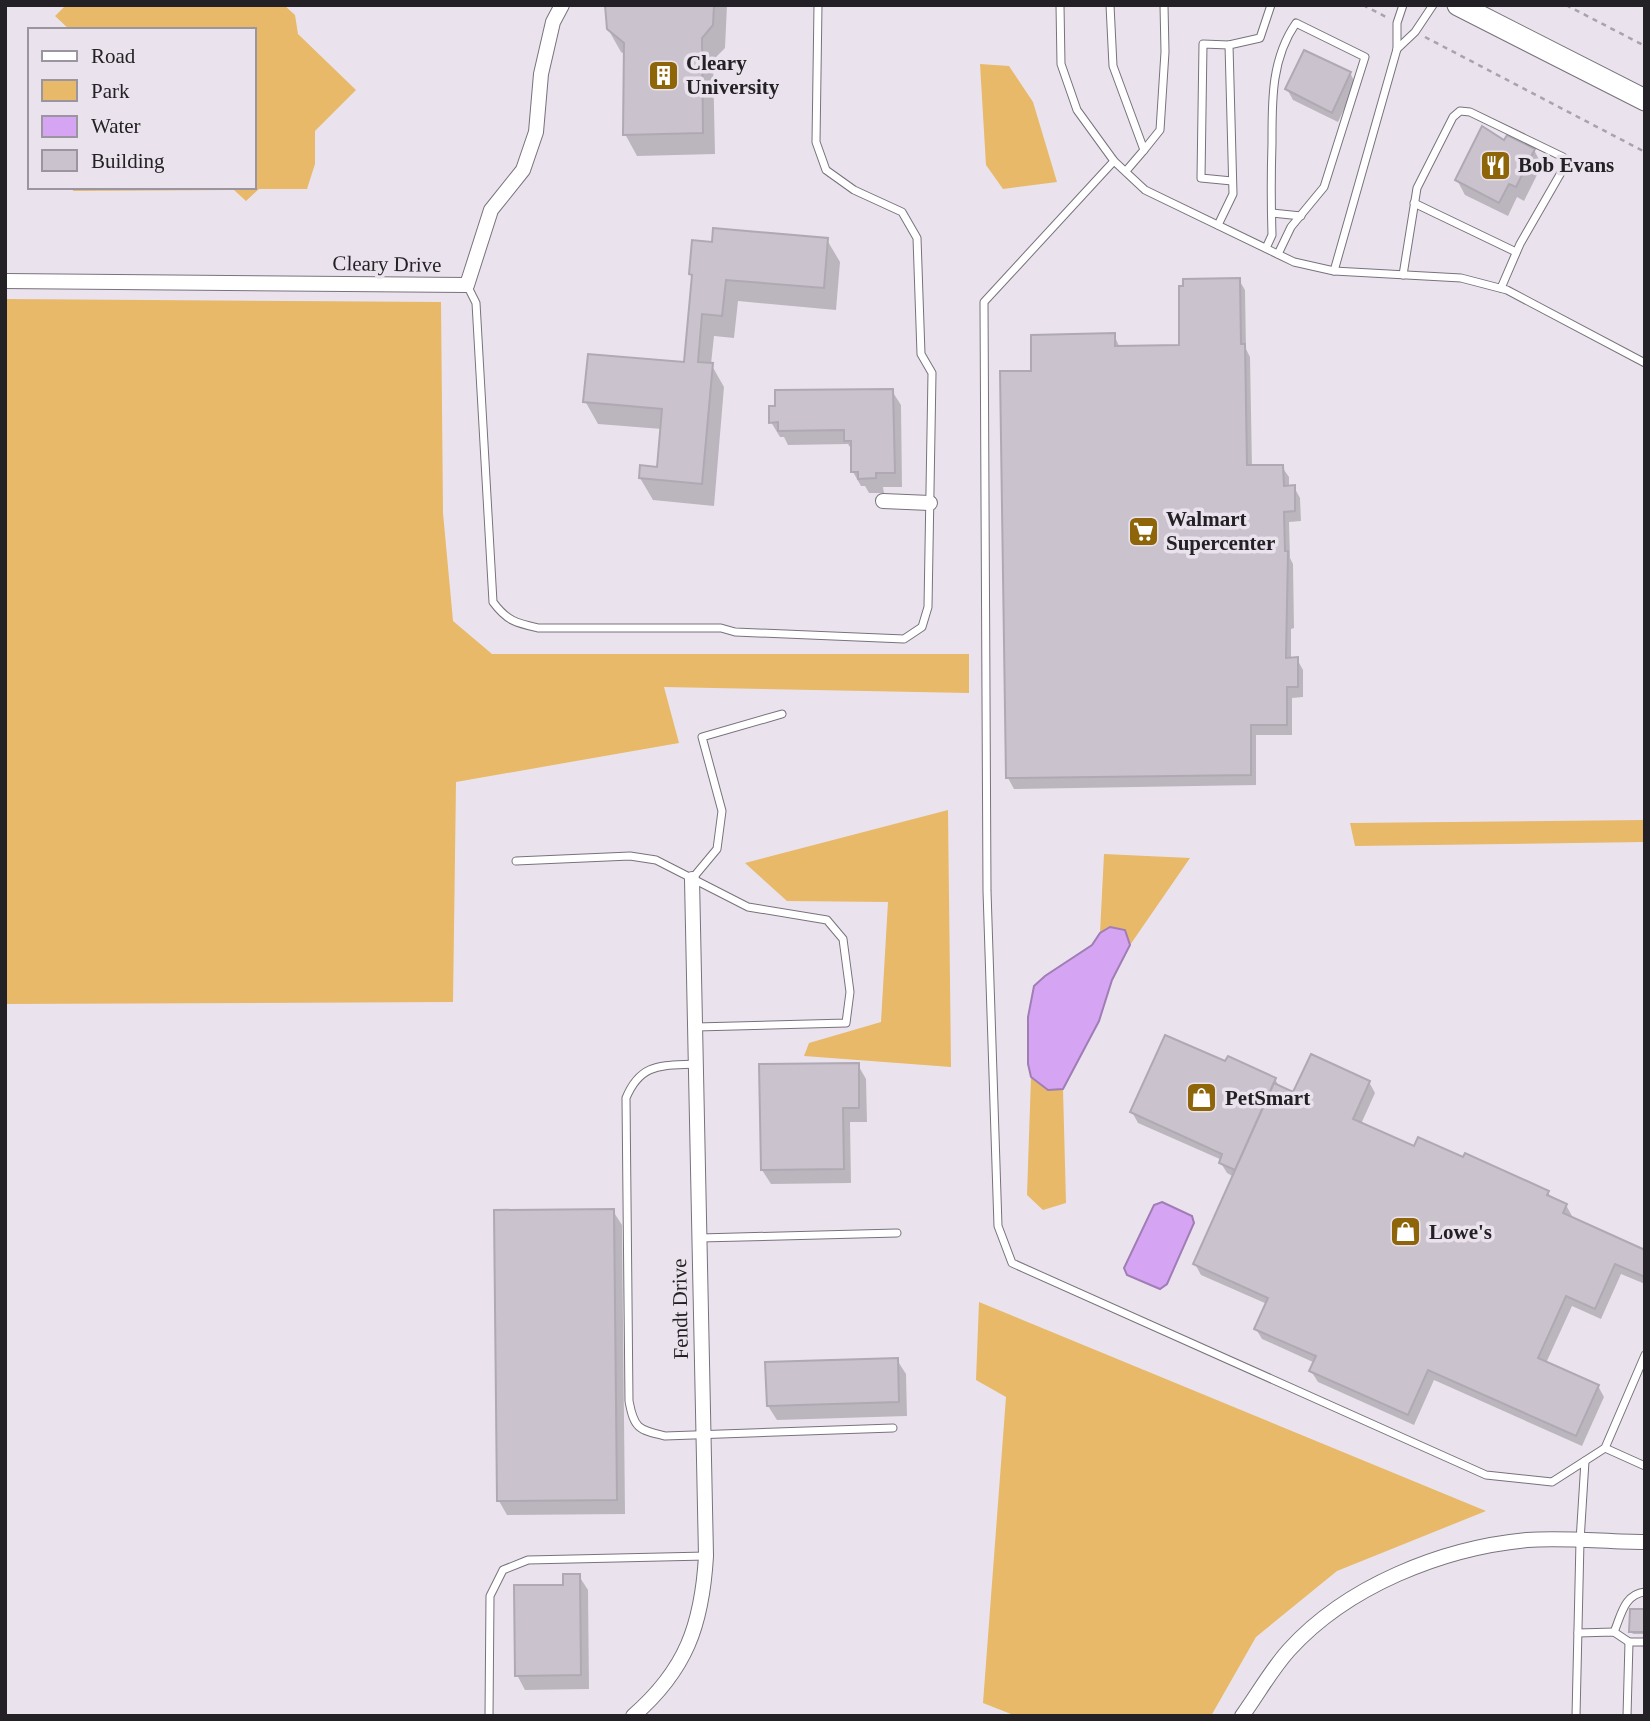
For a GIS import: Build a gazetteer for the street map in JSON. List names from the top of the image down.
{
  "streets": {
    "street": ["Cleary Drive", "Fendt Drive"]
  },
  "places": {
    "building": ["Cleary University"],
    "restaurant": ["Bob Evans"],
    "supermarket": ["Walmart Supercenter"],
    "shop": ["PetSmart", "Lowe's"]
  },
  "legend": [
    "Road",
    "Park",
    "Water",
    "Building"
  ]
}
